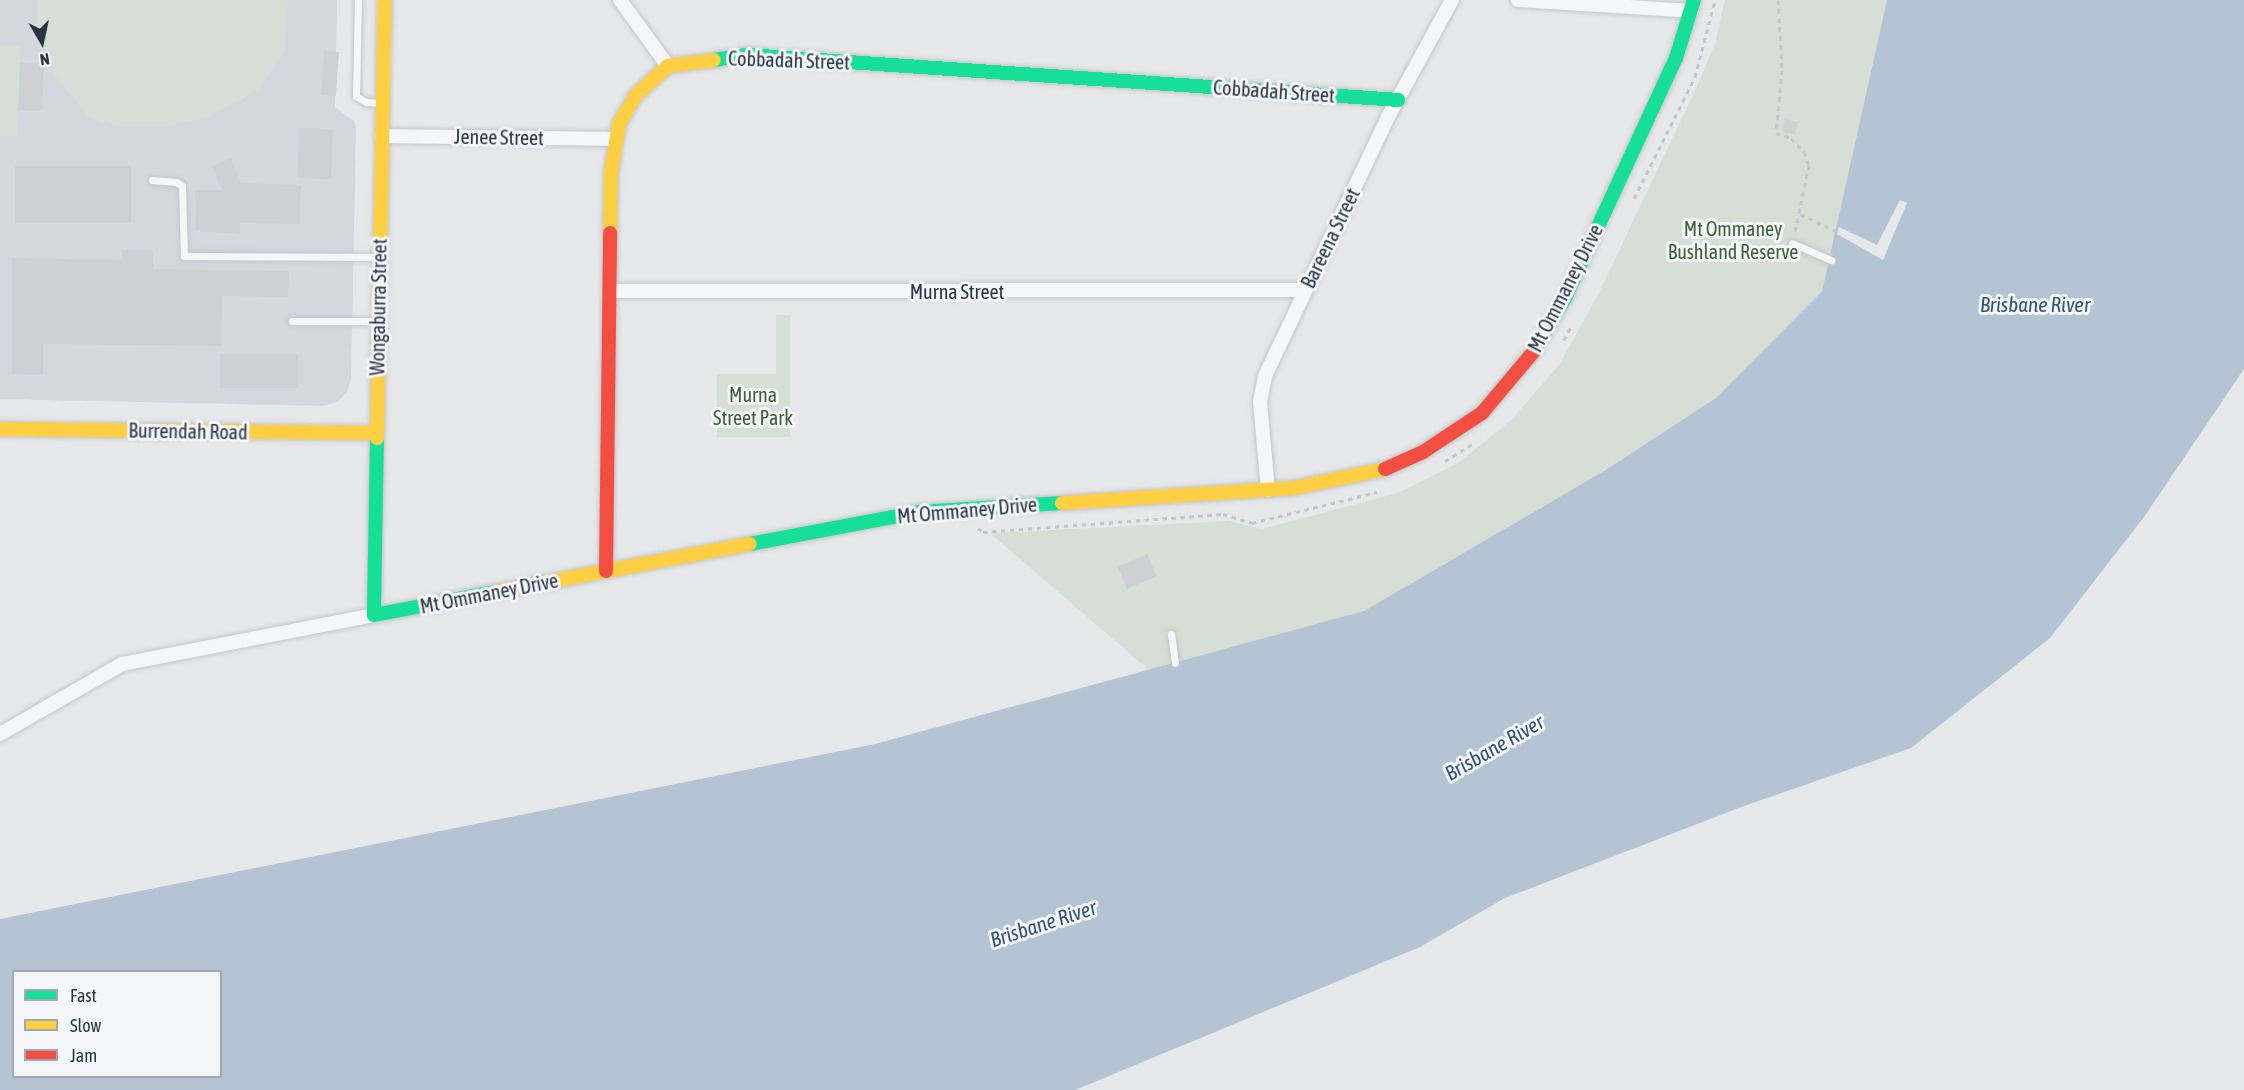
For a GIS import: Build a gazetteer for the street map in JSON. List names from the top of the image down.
{
  "streets": {
    "street": [
      "Cobbadah Street",
      "Jenee Street",
      "Bareena Street",
      "Mt Ommaney Drive",
      "Murna Street",
      "Wongaburra Street",
      "Burrendah Road"
    ]
  },
  "crossings": [
    ["Cobbadah Street", "Bareena Street"],
    ["Jenee Street", "Wongaburra Street"],
    ["Bareena Street", "Mt Ommaney Drive"],
    ["Bareena Street", "Murna Street"],
    ["Mt Ommaney Drive", "Wongaburra Street"],
    ["Wongaburra Street", "Burrendah Road"]
  ],
  "water": ["Brisbane River"],
  "parks": ["Mt Ommaney Bushland Reserve", "Murna Street Park"],
  "legend": ["Fast", "Slow", "Jam"],
  "north": "bottom"
}
